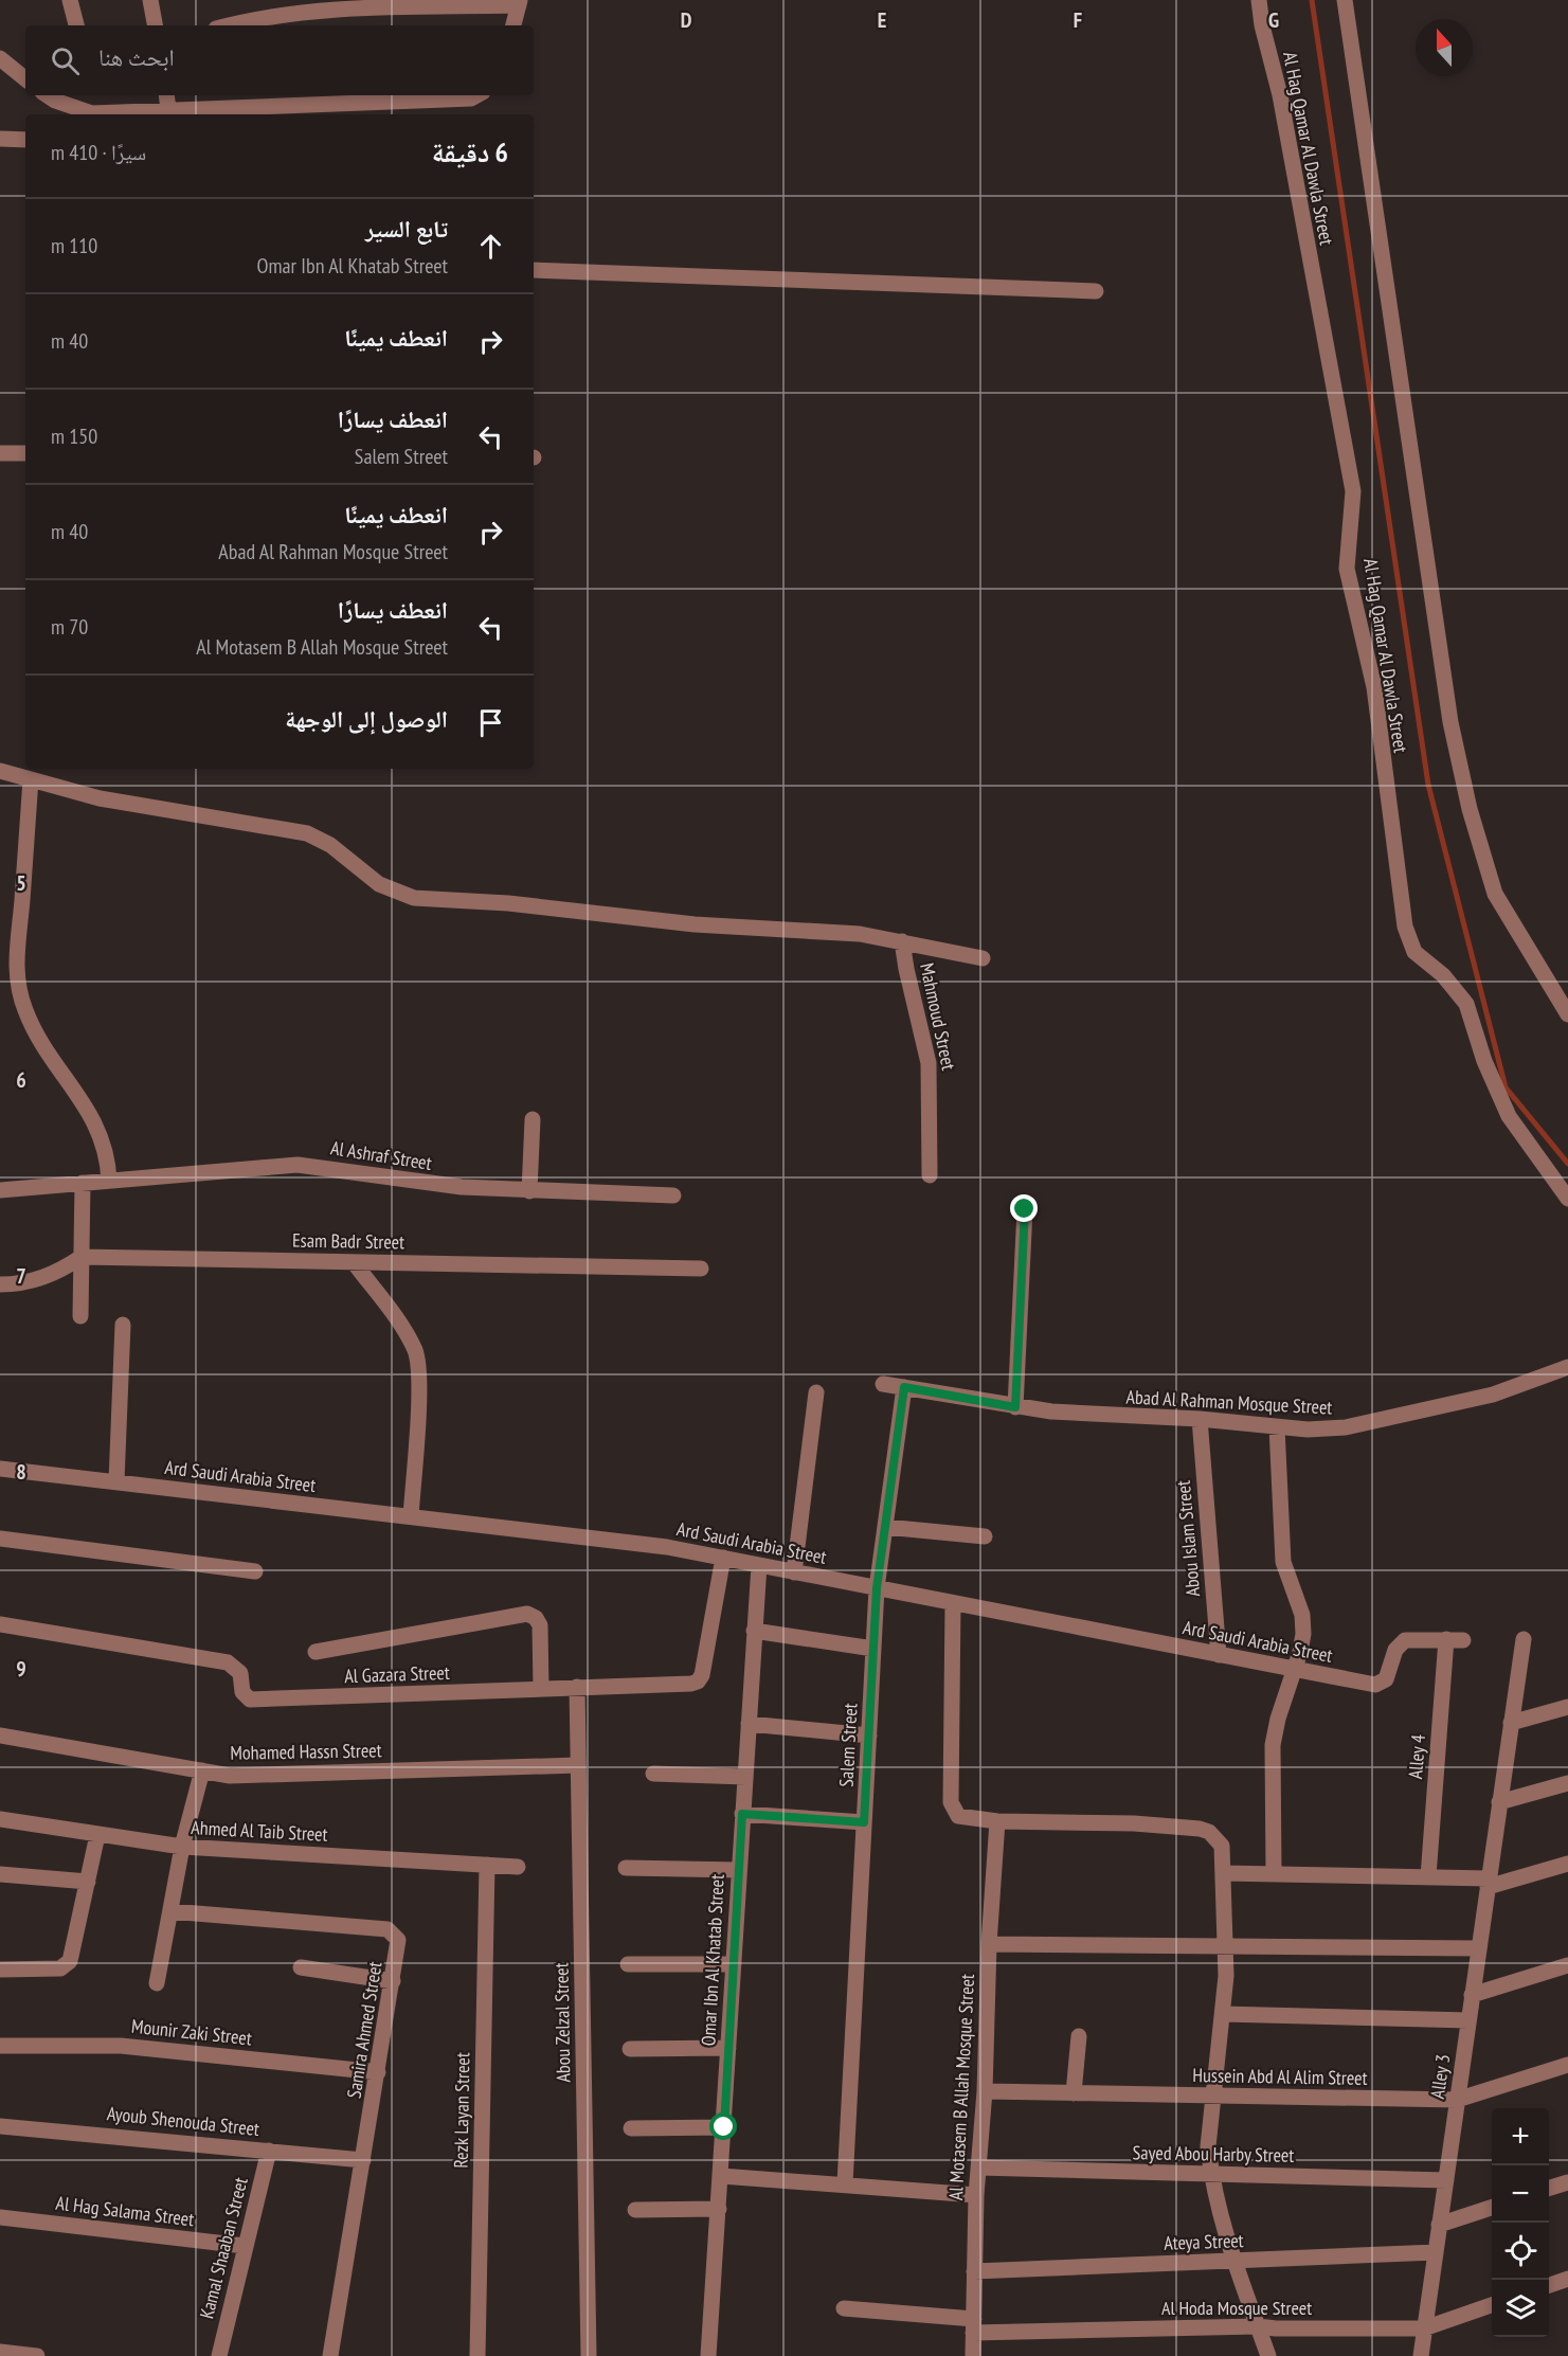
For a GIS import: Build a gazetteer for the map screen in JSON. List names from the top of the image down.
{
  "streets": {
    "street": [
      "Al Hag Qamar Al Dawla Street",
      "Mahmoud Street",
      "Al Ashraf Street",
      "Esam Badr Street",
      "Abad Al Rahman Mosque Street",
      "Ard Saudi Arabia Street",
      "Abou Islam Street",
      "Al Gazara Street",
      "Salem Street",
      "Mohamed Hassn Street",
      "Alley 4",
      "Ahmed Al Taib Street",
      "Omar Ibn Al Khatab Street",
      "Abou Zelzal Street",
      "Samira Ahmed Street",
      "Mounir Zaki Street",
      "Hussein Abd Al Alim Street",
      "Alley 3",
      "Al Motasem B Allah Mosque Street",
      "Rezk Layan Street",
      "Ayoub Shenouda Street",
      "Sayed Abou Harby Street",
      "Al Hag Salama Street",
      "Ateya Street",
      "Kamal Shaaban Street",
      "Al Hoda Mosque Street"
    ]
  },
  "crossings": [
    ["Abad Al Rahman Mosque Street", "Abou Islam Street"],
    ["Abad Al Rahman Mosque Street", "Salem Street"],
    ["Ard Saudi Arabia Street", "Abou Islam Street"],
    ["Ard Saudi Arabia Street", "Al Gazara Street"],
    ["Ard Saudi Arabia Street", "Salem Street"],
    ["Ard Saudi Arabia Street", "Alley 4"],
    ["Ard Saudi Arabia Street", "Omar Ibn Al Khatab Street"],
    ["Al Gazara Street", "Abou Zelzal Street"],
    ["Mohamed Hassn Street", "Abou Zelzal Street"],
    ["Ahmed Al Taib Street", "Rezk Layan Street"],
    ["Samira Ahmed Street", "Mounir Zaki Street"],
    ["Samira Ahmed Street", "Ayoub Shenouda Street"],
    ["Hussein Abd Al Alim Street", "Alley 3"],
    ["Hussein Abd Al Alim Street", "Al Motasem B Allah Mosque Street"],
    ["Alley 3", "Sayed Abou Harby Street"],
    ["Alley 3", "Ateya Street"],
    ["Alley 3", "Al Hoda Mosque Street"],
    ["Al Motasem B Allah Mosque Street", "Sayed Abou Harby Street"],
    ["Al Motasem B Allah Mosque Street", "Ateya Street"],
    ["Al Motasem B Allah Mosque Street", "Al Hoda Mosque Street"],
    ["Ayoub Shenouda Street", "Kamal Shaaban Street"],
    ["Al Hag Salama Street", "Kamal Shaaban Street"]
  ],
  "north": "top",
  "page": {
    "search": "ابحث هنا",
    "heading": ["6 دقيقة", "سيرًا · 410 m"],
    "list": [
      ["تابع السير", "Omar Ibn Al Khatab Street", "110 m"],
      ["انعطف يمينًا", "40 m"],
      ["انعطف يسارًا", "Salem Street", "150 m"],
      ["انعطف يمينًا", "Abad Al Rahman Mosque Street", "40 m"],
      ["انعطف يسارًا", "Al Motasem B Allah Mosque Street", "70 m"],
      "الوصول إلى الوجهة"
    ],
    "map_buttons": ["+", "−"]
  },
  "grid": {
    "columns": [
      "D",
      "E",
      "F",
      "G"
    ],
    "rows": [
      "5",
      "6",
      "7",
      "8",
      "9"
    ]
  }
}
